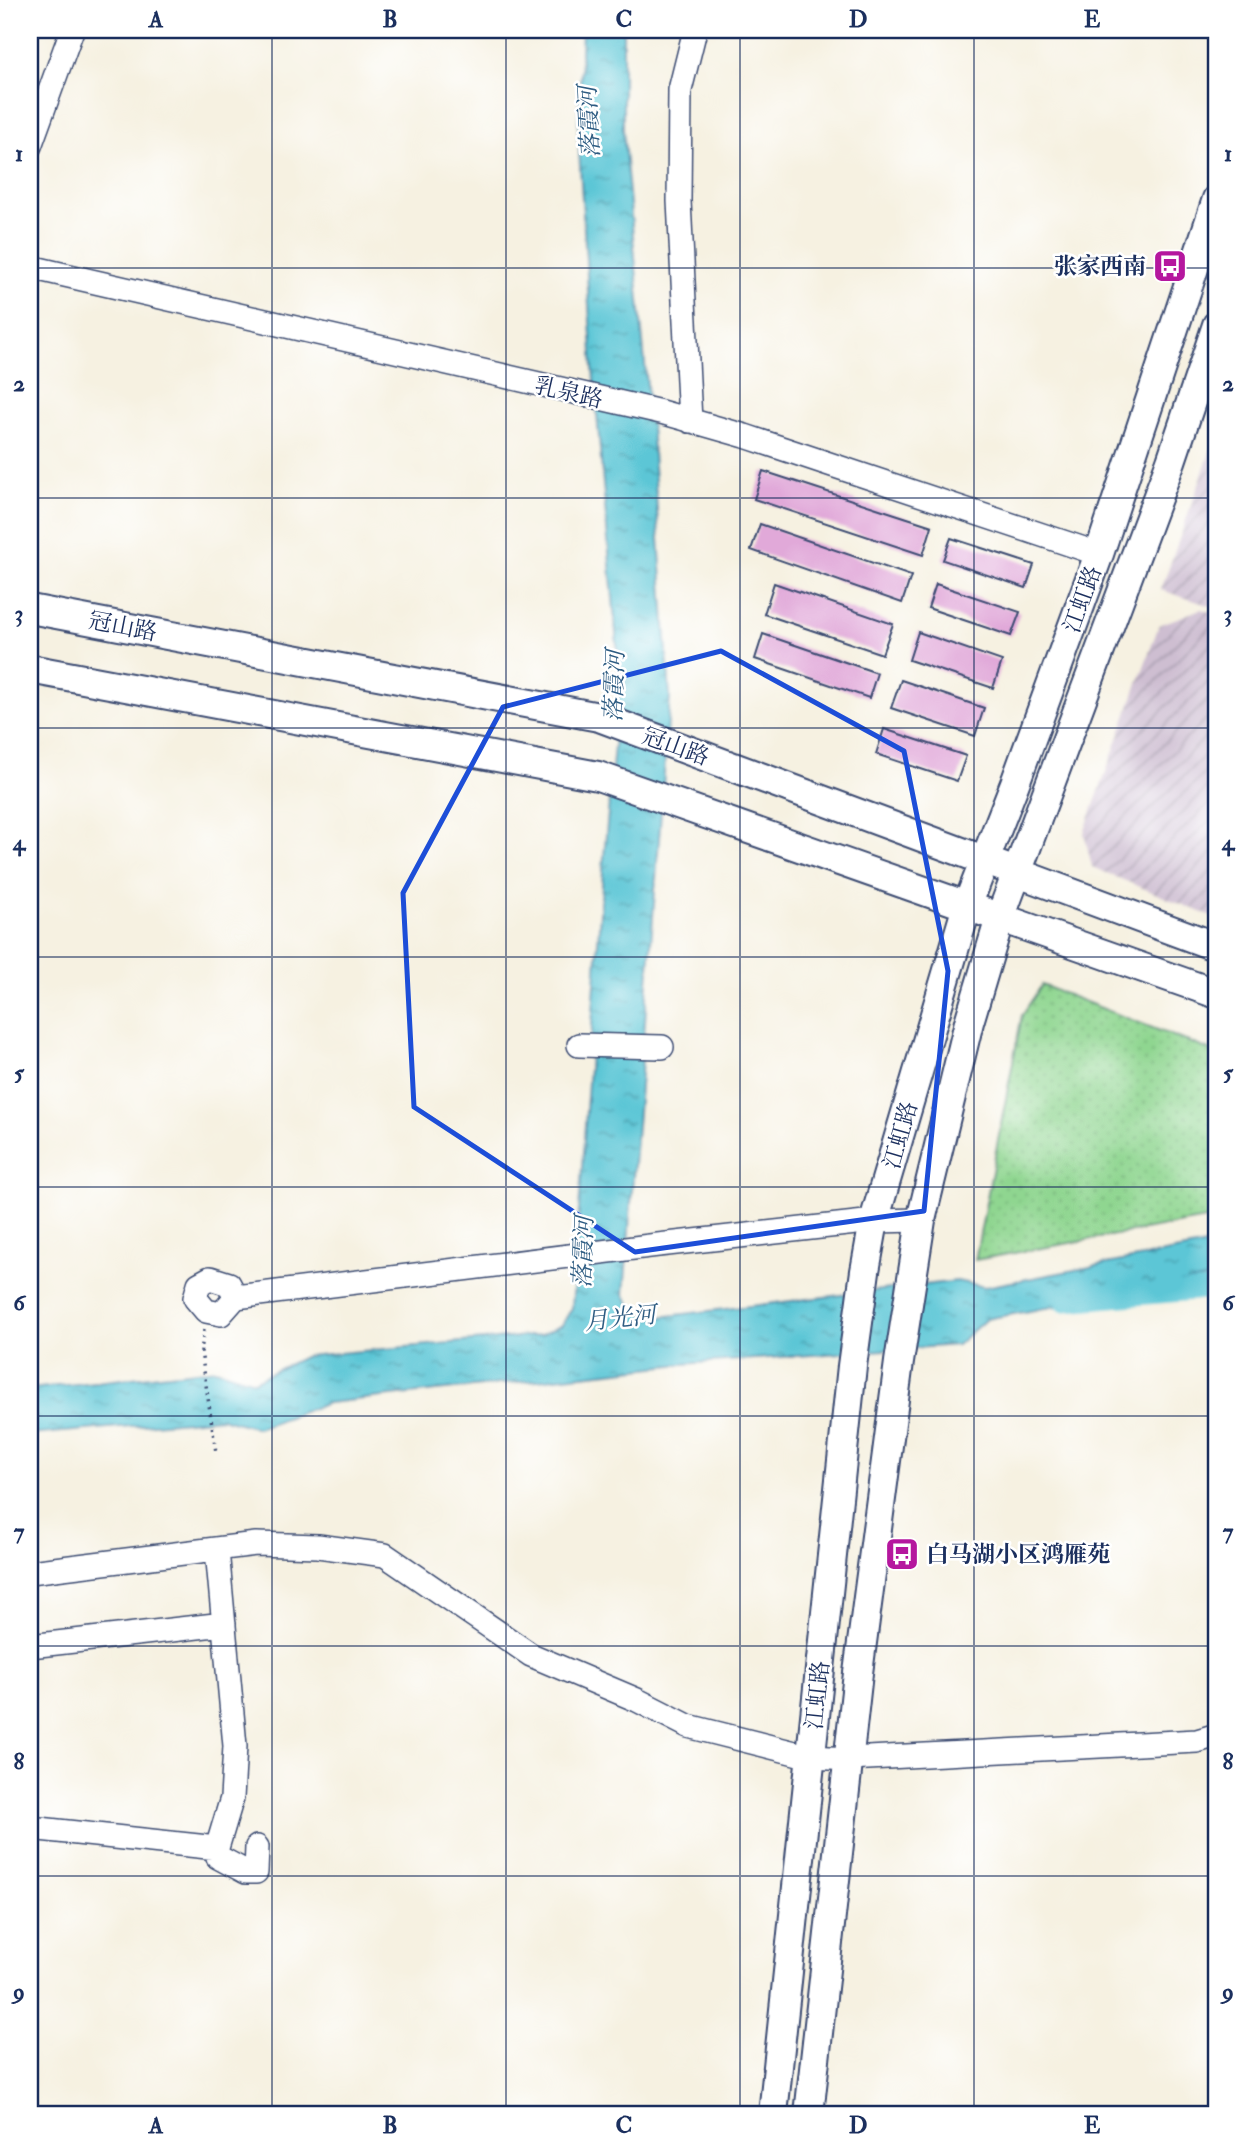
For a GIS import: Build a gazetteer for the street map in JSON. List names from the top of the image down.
{
  "streets": {
    "main road": ["江虹路", "冠山路"],
    "street": ["乳泉路"]
  },
  "crossings": [
    ["乳泉路", "江虹路"],
    ["江虹路", "冠山路"]
  ],
  "water": ["落霞河", "月光河"],
  "places": {
    "bus stop": ["张家西南", "白马湖小区鸿雁苑"]
  },
  "grid": {
    "columns": [
      "A",
      "B",
      "C",
      "D",
      "E"
    ],
    "rows": [
      "1",
      "2",
      "3",
      "4",
      "5",
      "6",
      "7",
      "8",
      "9"
    ]
  }
}
